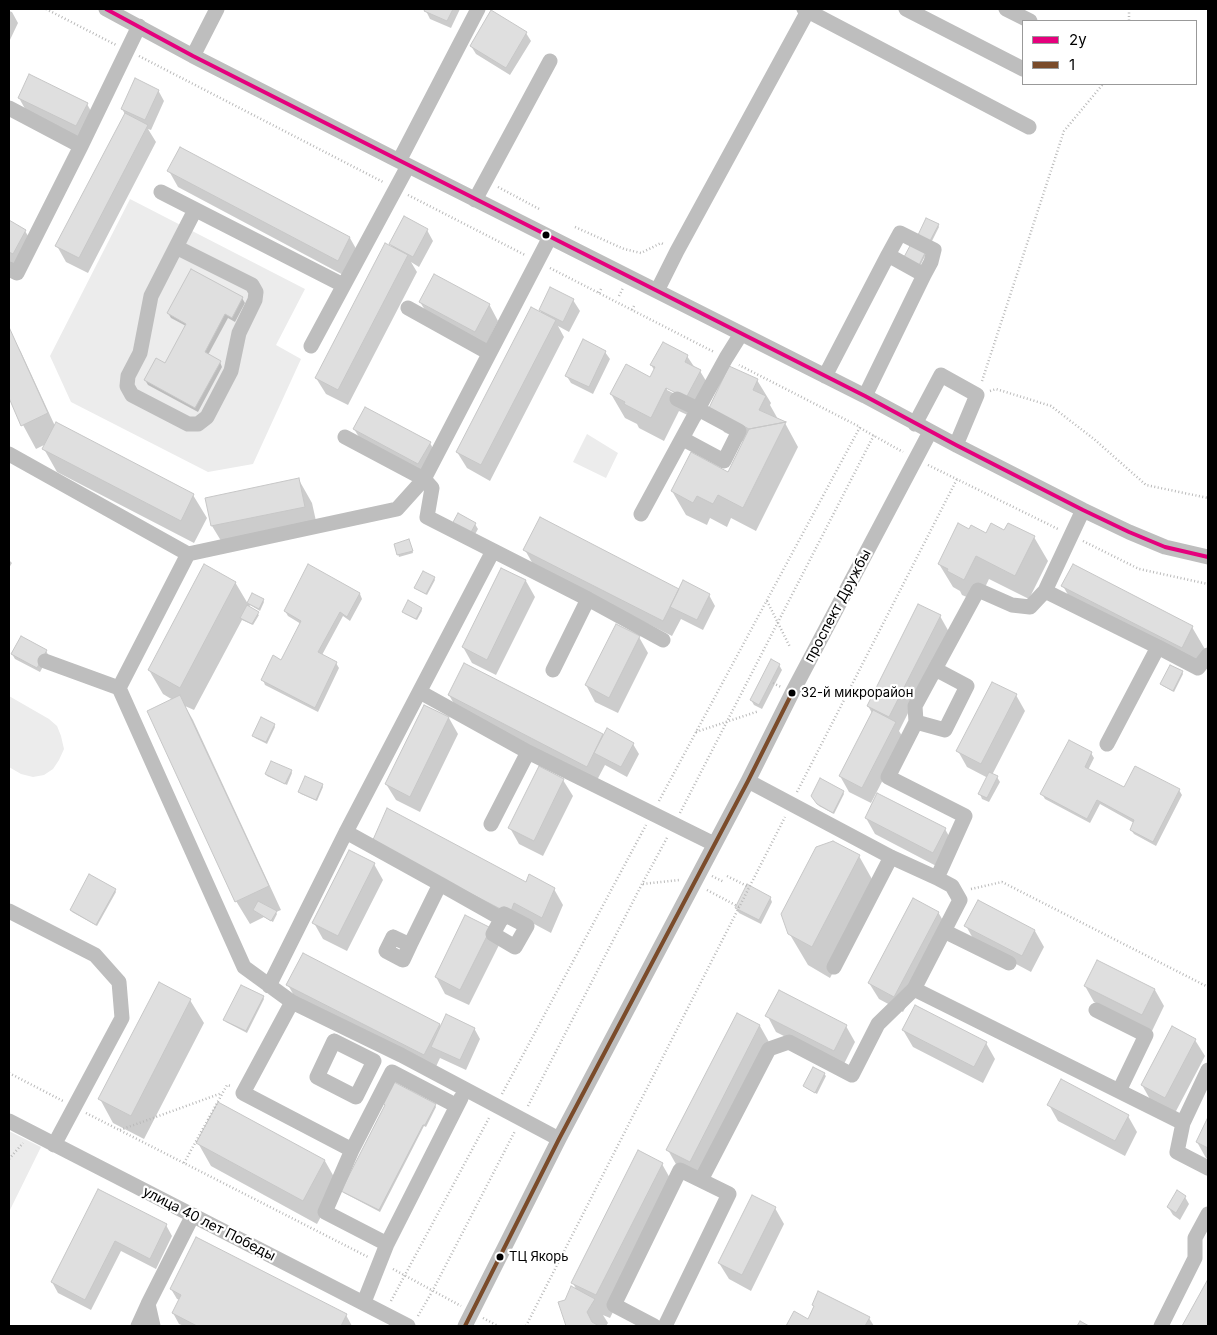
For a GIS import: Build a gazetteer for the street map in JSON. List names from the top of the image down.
{
  "streets": {
    "street": ["проспект Дружбы", "улица 40 лет Победы"]
  },
  "places": ["32-й микрорайон", "ТЦ Якорь"],
  "lines": ["transit line 2у", "transit line 1"],
  "legend": ["2у", "1"]
}
